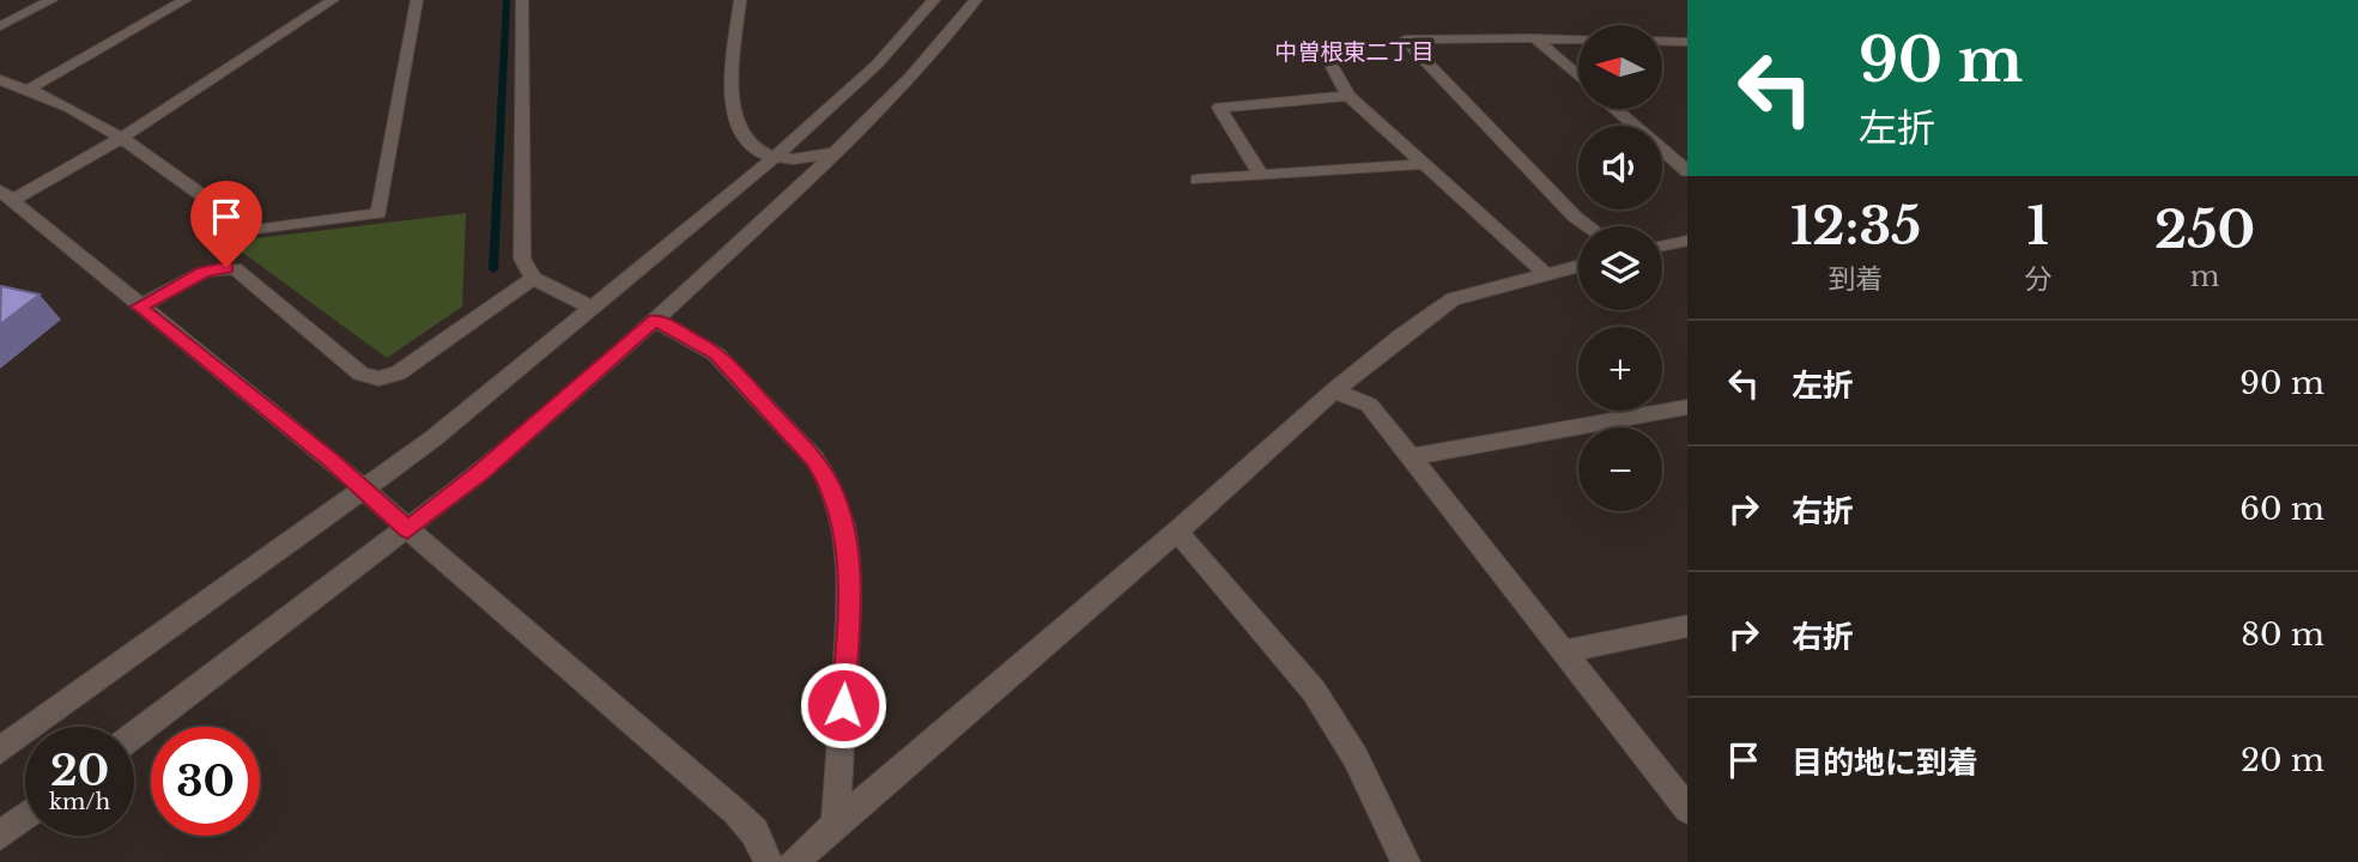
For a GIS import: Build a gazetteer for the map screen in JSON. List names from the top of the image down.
{
  "districts": ["中曽根東二丁目"],
  "north": "left",
  "page": {
    "turn": ["90 m", "左折"],
    "map_buttons": ["+", "−"],
    "eta": [
      "12:35",
      "到着",
      "1",
      "分",
      "250",
      "m"
    ],
    "list": [
      {
        "name": "左折",
        "value": "90 m"
      },
      {
        "name": "右折",
        "value": "60 m"
      },
      {
        "name": "右折",
        "value": "80 m"
      },
      {
        "name": "目的地に到着",
        "value": "20 m"
      }
    ],
    "speed": "20 km/h",
    "limit": "30"
  }
}
